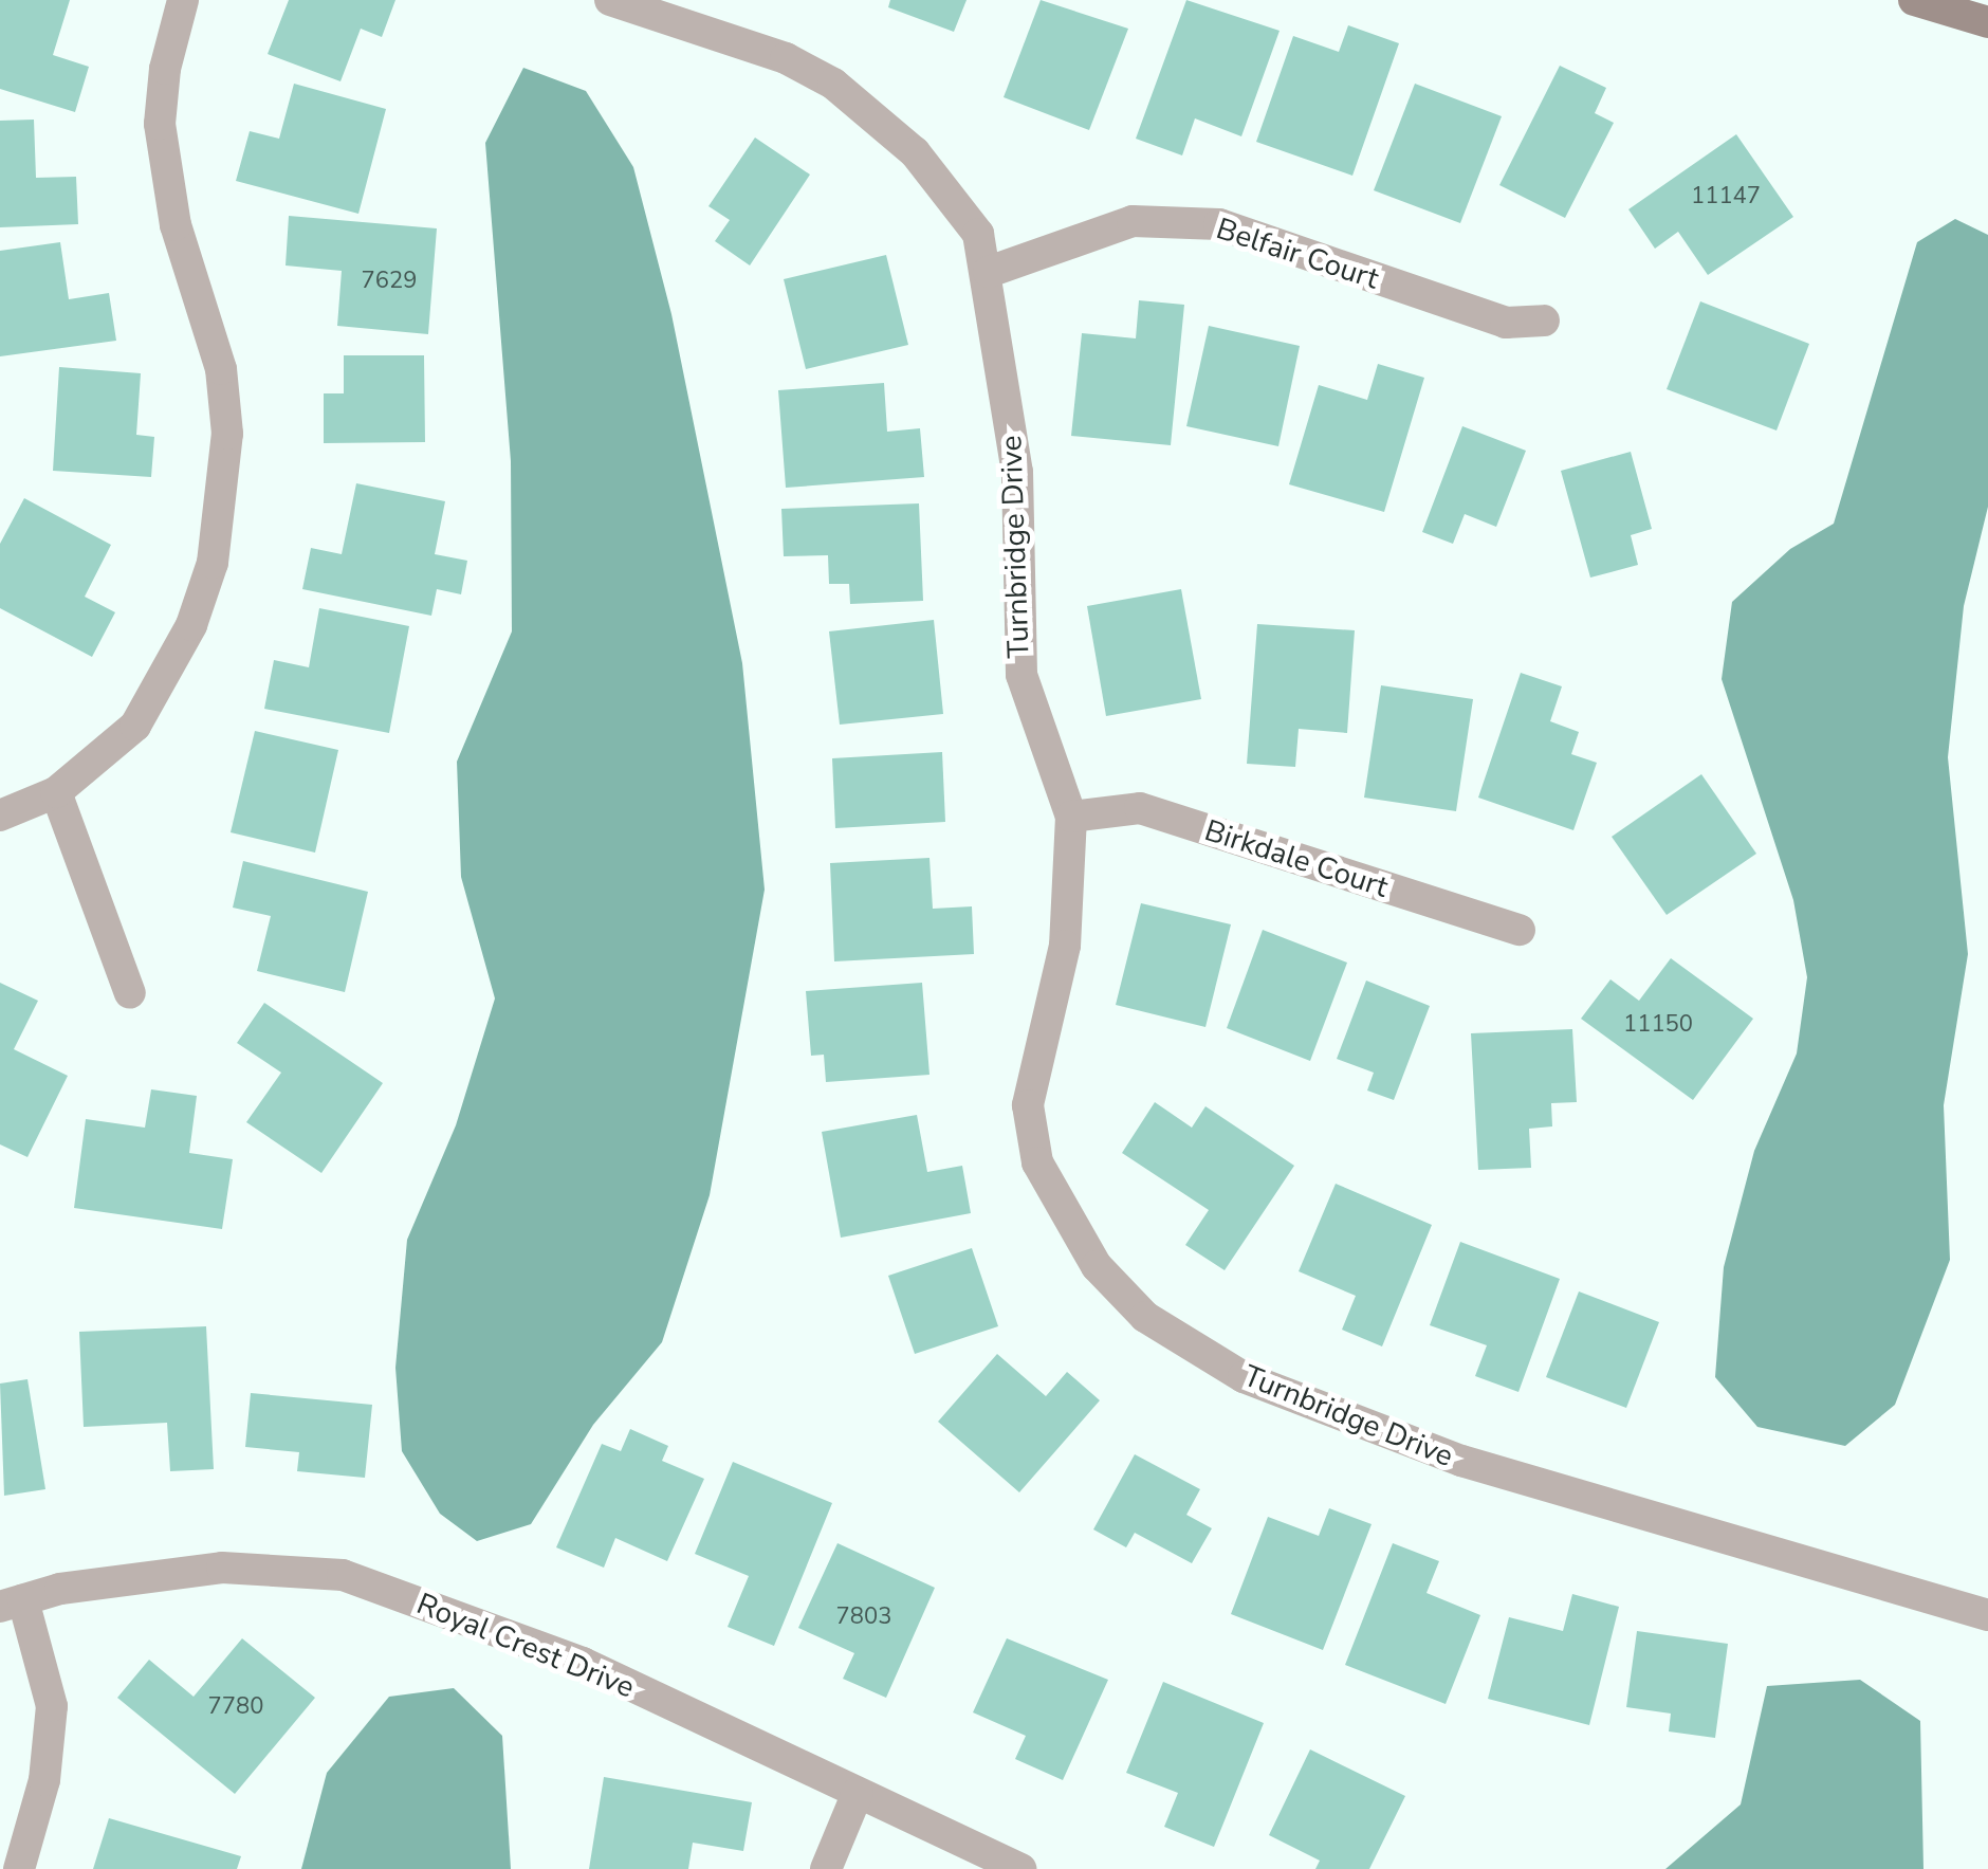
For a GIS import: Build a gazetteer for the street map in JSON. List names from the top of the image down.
{
  "streets": {
    "street": [
      "Belfair Court",
      "Turnbridge Drive",
      "Birkdale Court",
      "Royal Crest Drive"
    ]
  },
  "crossings": [
    ["Belfair Court", "Turnbridge Drive"],
    ["Turnbridge Drive", "Birkdale Court"]
  ],
  "house_numbers": [
    "11147",
    "7629",
    "11150",
    "7803",
    "7780"
  ]
}
